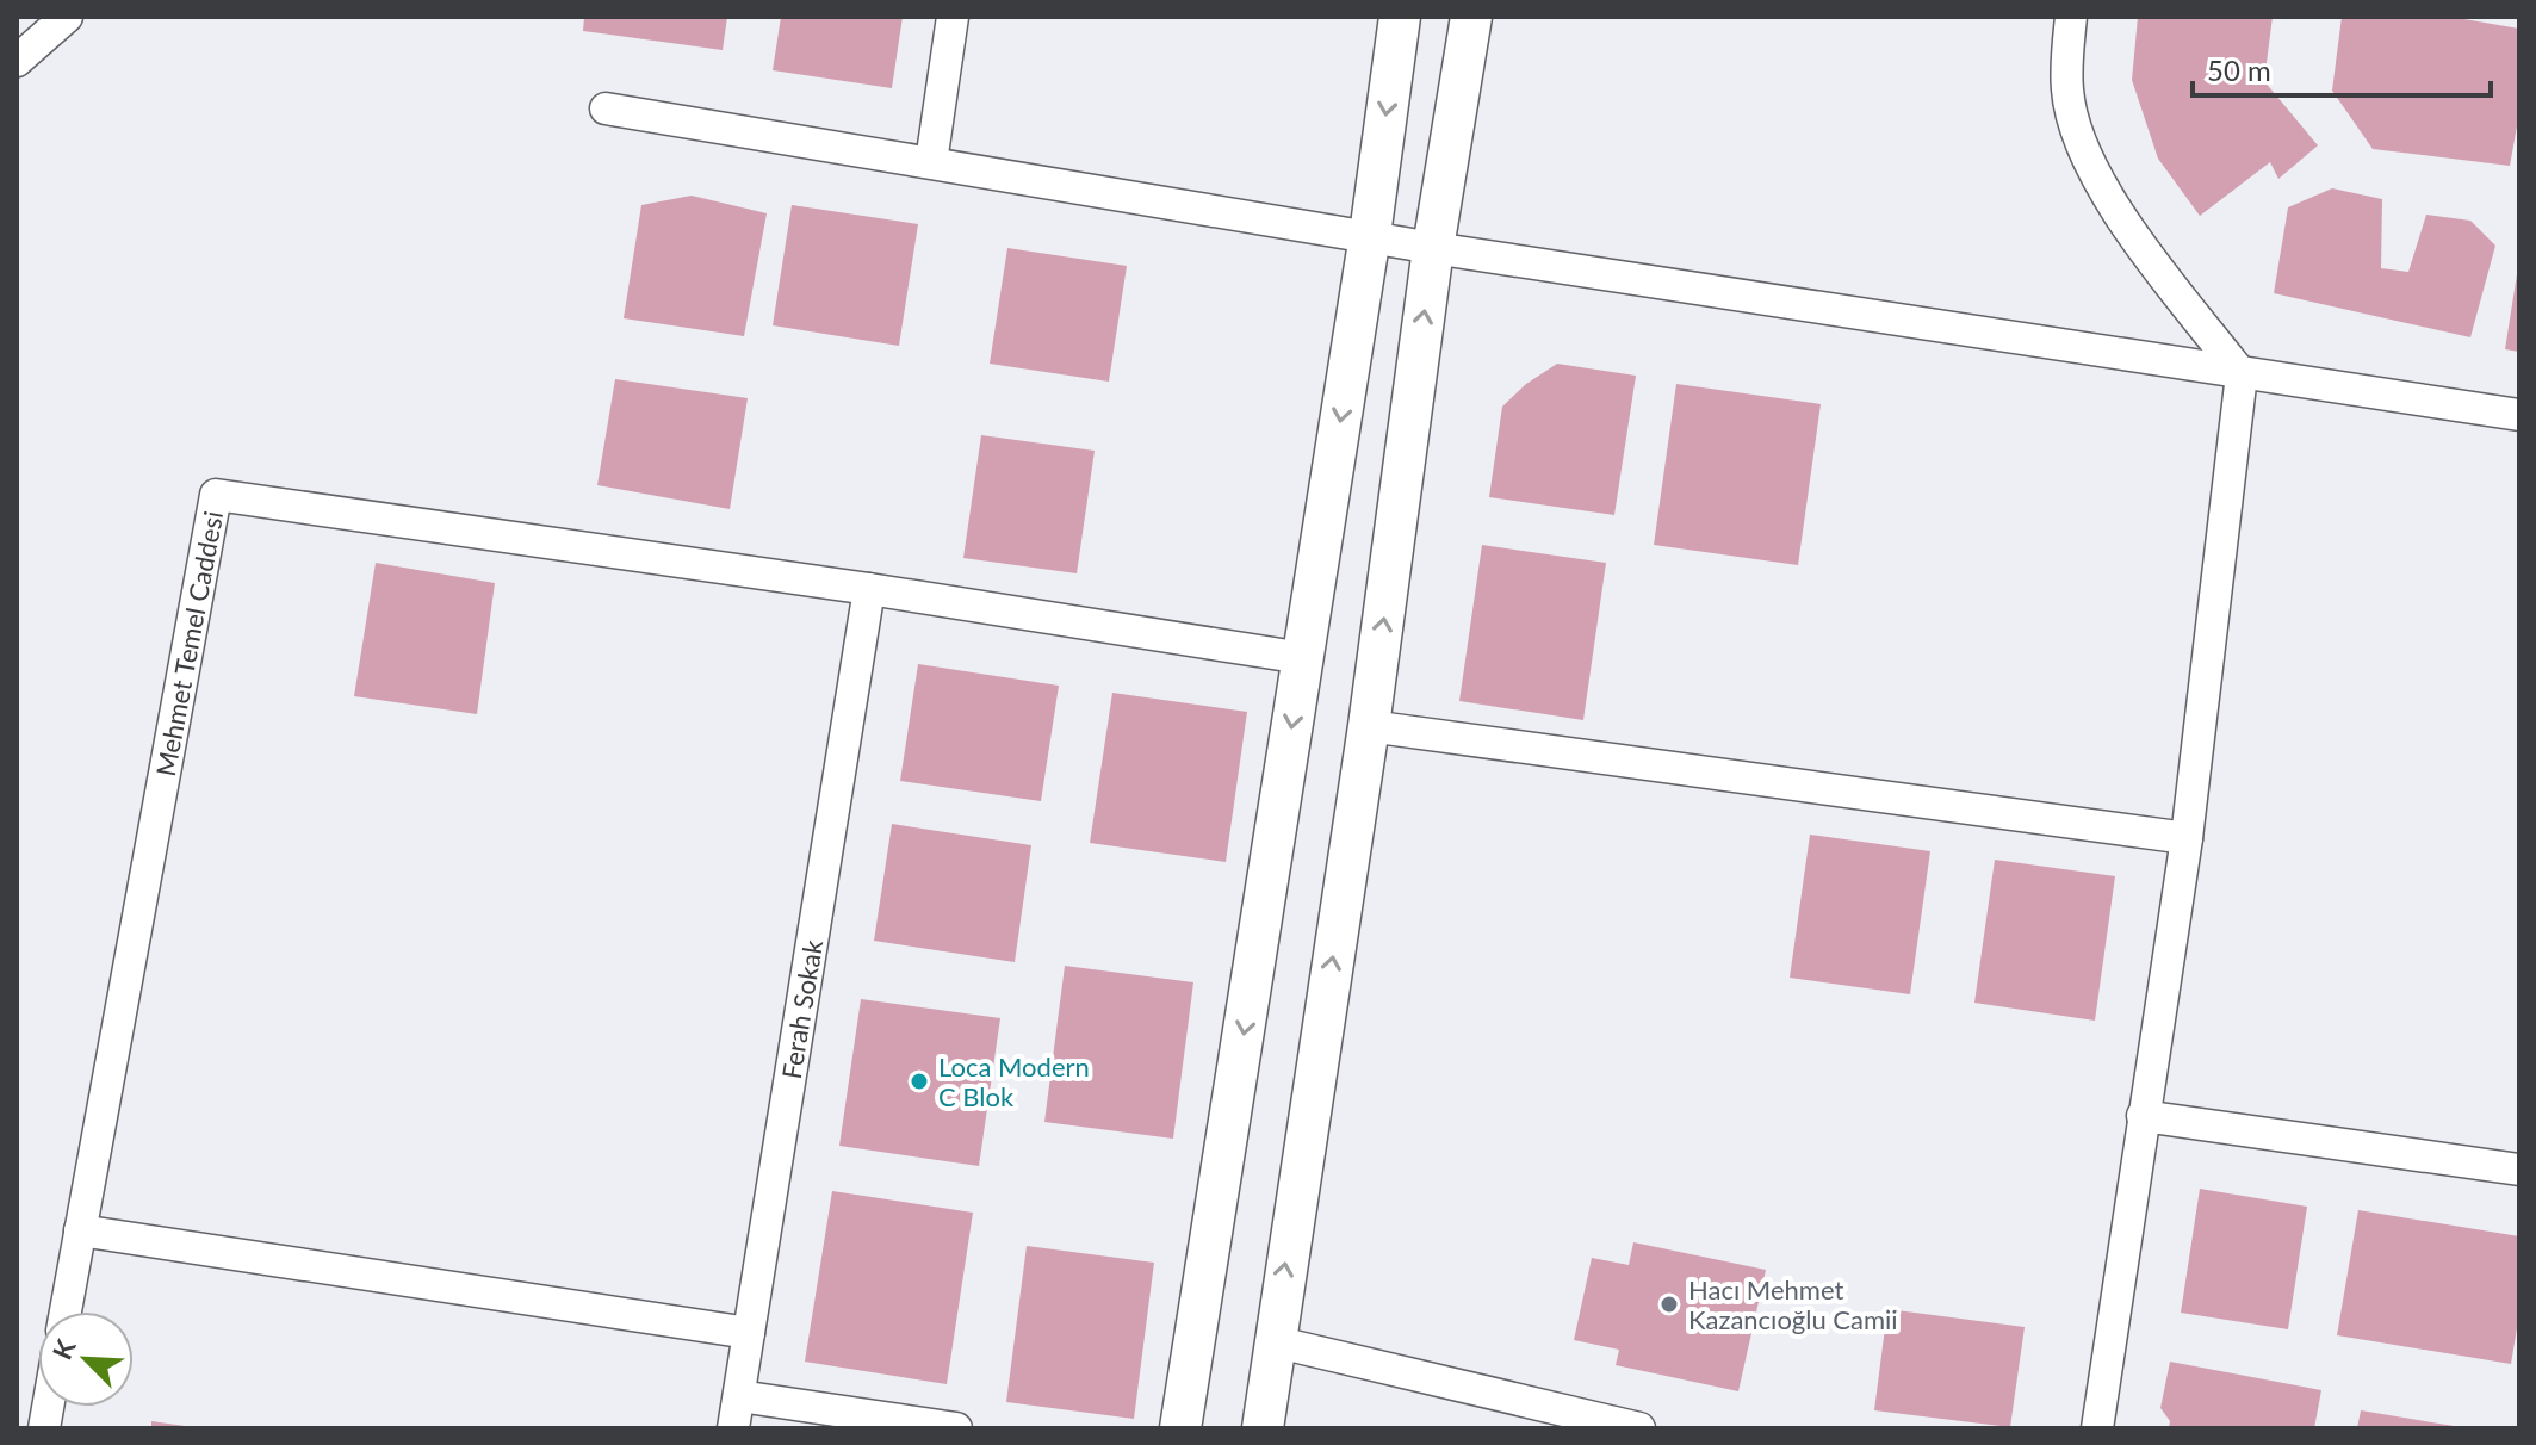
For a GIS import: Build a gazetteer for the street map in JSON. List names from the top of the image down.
{
  "streets": {
    "street": ["Mehmet Temel Caddesi", "Ferah Sokak"]
  },
  "crossings": [
    ["Mehmet Temel Caddesi", "Ferah Sokak"]
  ],
  "places": ["Loca Modern C Blok", "Hacı Mehmet Kazancıoğlu Camii"],
  "scale_bar": "50 m",
  "north": "top left"
}
